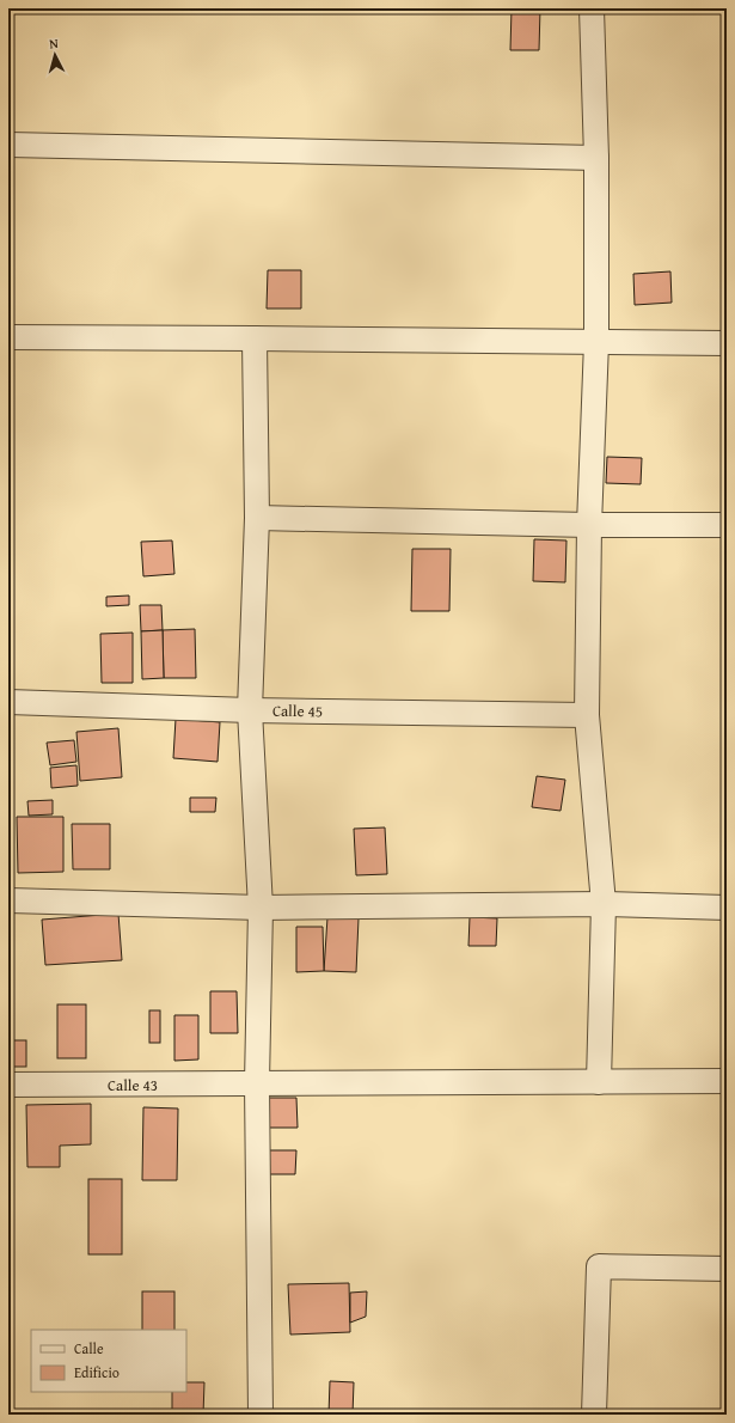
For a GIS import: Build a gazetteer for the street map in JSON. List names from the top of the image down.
{
  "streets": {
    "street": ["Calle 45", "Calle 43"]
  },
  "legend": ["Calle", "Edificio"],
  "north": "top"
}
